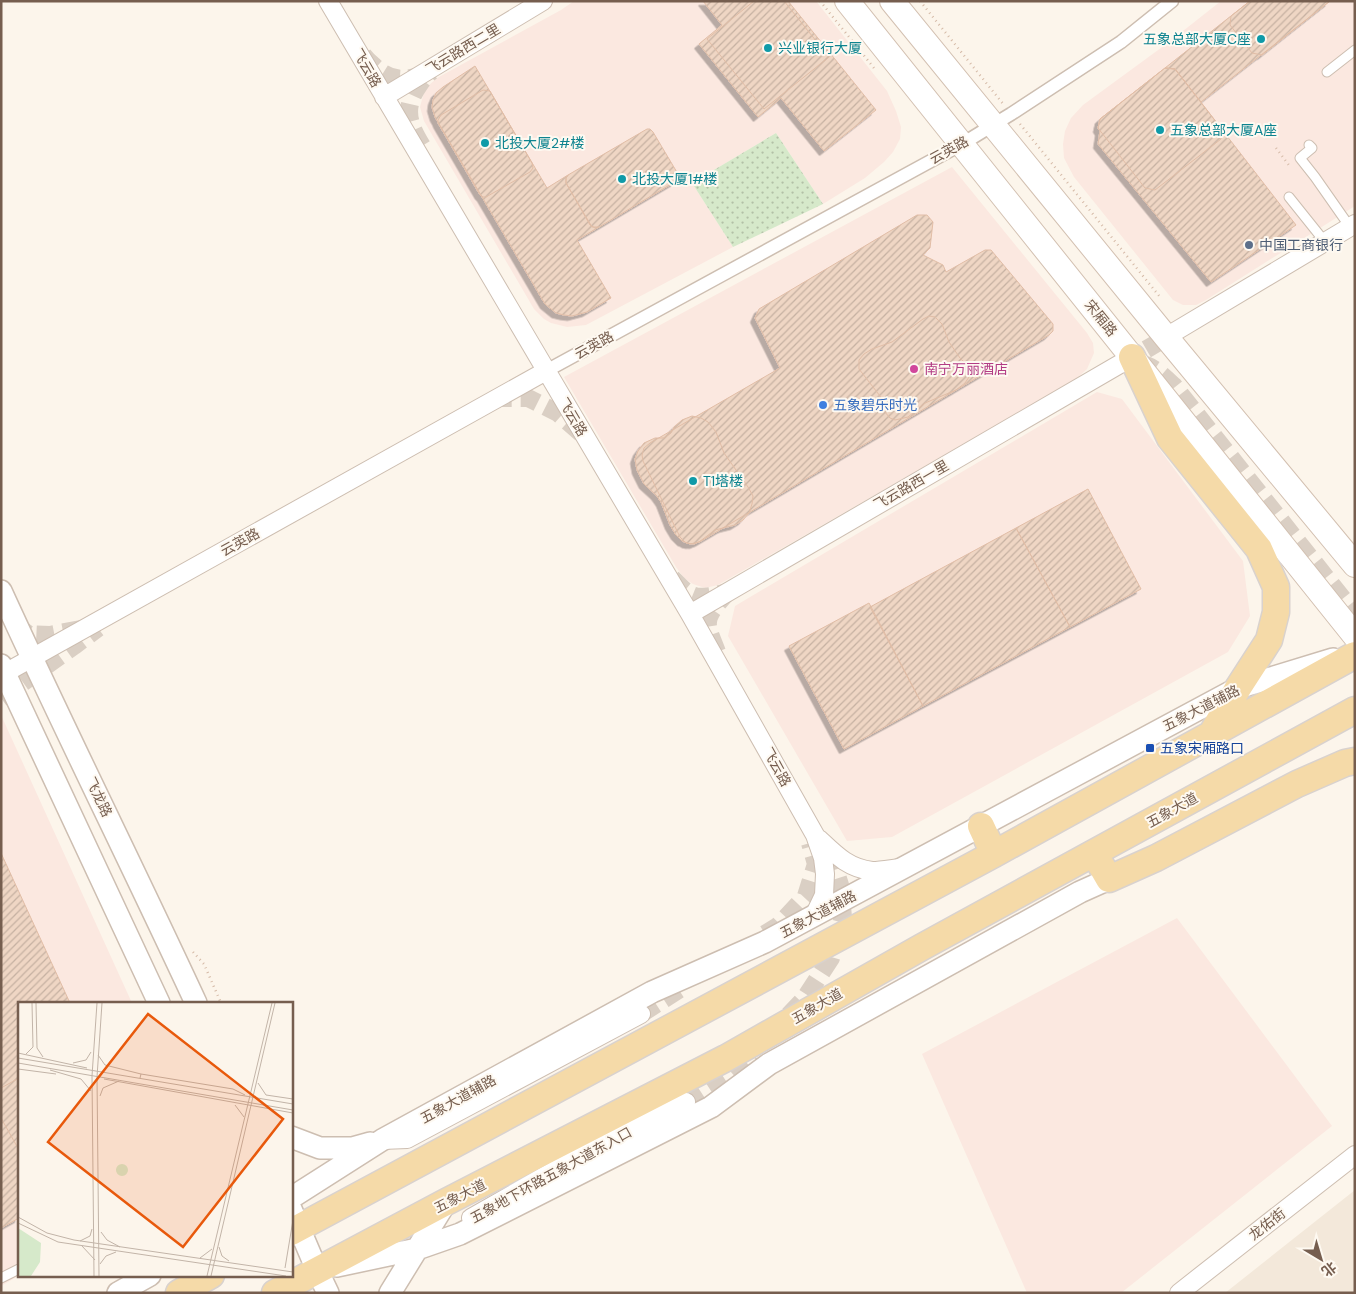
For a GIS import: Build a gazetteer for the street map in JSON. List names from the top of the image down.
{
  "streets": {
    "main road": ["宋厢路", "五象大道"],
    "street": [
      "飞云路西二里",
      "飞云路",
      "云英路",
      "飞云路西一里",
      "五象大道辅路",
      "飞龙路",
      "五象地下环路五象大道东入口",
      "龙佑街"
    ]
  },
  "crossings": [
    ["飞云路西二里", "飞云路"],
    ["飞云路", "云英路"],
    ["飞云路", "飞云路西一里"],
    ["飞云路", "五象大道辅路"],
    ["云英路", "宋厢路"],
    ["云英路", "飞龙路"],
    ["宋厢路", "飞云路西一里"]
  ],
  "places": {
    "other": [
      "五象总部大厦C座",
      "兴业银行大厦",
      "五象总部大厦A座",
      "北投大厦2#楼",
      "北投大厦1#楼",
      "中国工商银行",
      "南宁万丽酒店",
      "五象碧乐时光",
      "T1塔楼"
    ],
    "transit": ["五象宋厢路口"]
  },
  "north": "bottom right"
}
